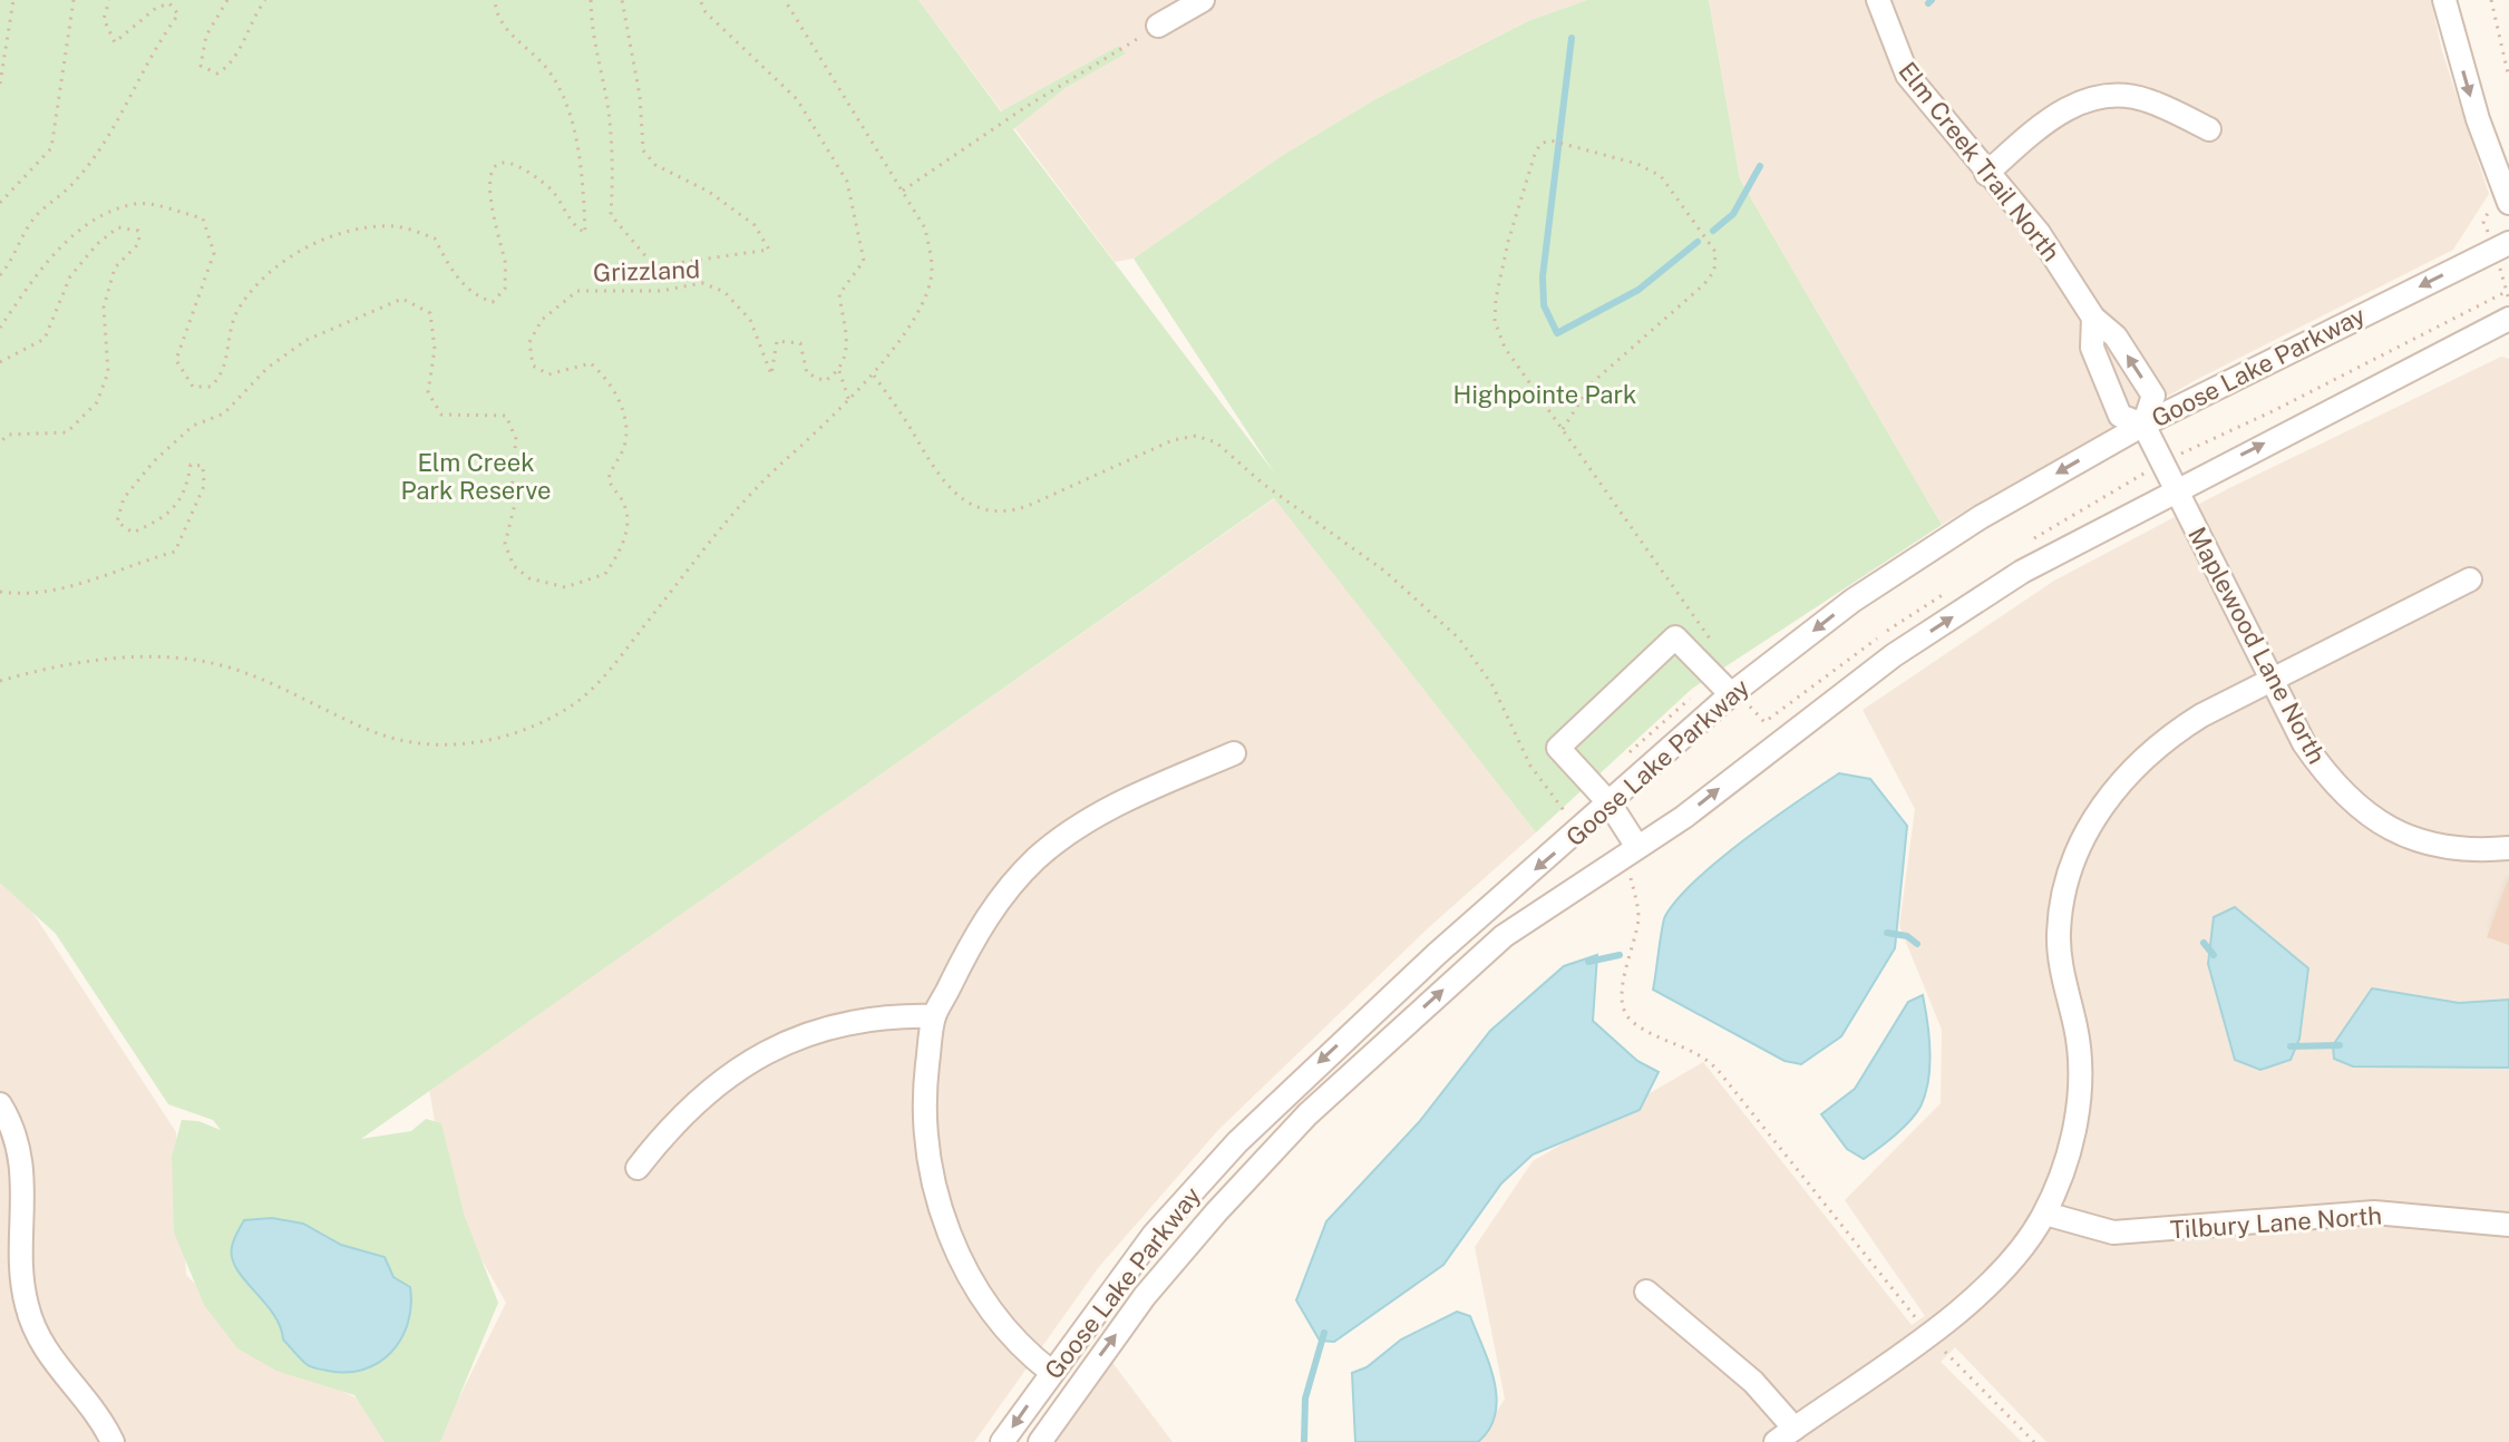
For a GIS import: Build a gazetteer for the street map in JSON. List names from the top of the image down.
{
  "streets": {
    "street": [
      "Elm Creek Trail North",
      "Goose Lake Parkway",
      "Maplewood Lane North",
      "Tilbury Lane North"
    ],
    "path": ["Grizzland"]
  },
  "crossings": [
    ["Elm Creek Trail North", "Goose Lake Parkway"],
    ["Elm Creek Trail North", "Maplewood Lane North"],
    ["Goose Lake Parkway", "Maplewood Lane North"]
  ],
  "parks": ["Highpointe Park", "Elm Creek Park Reserve"]
}
